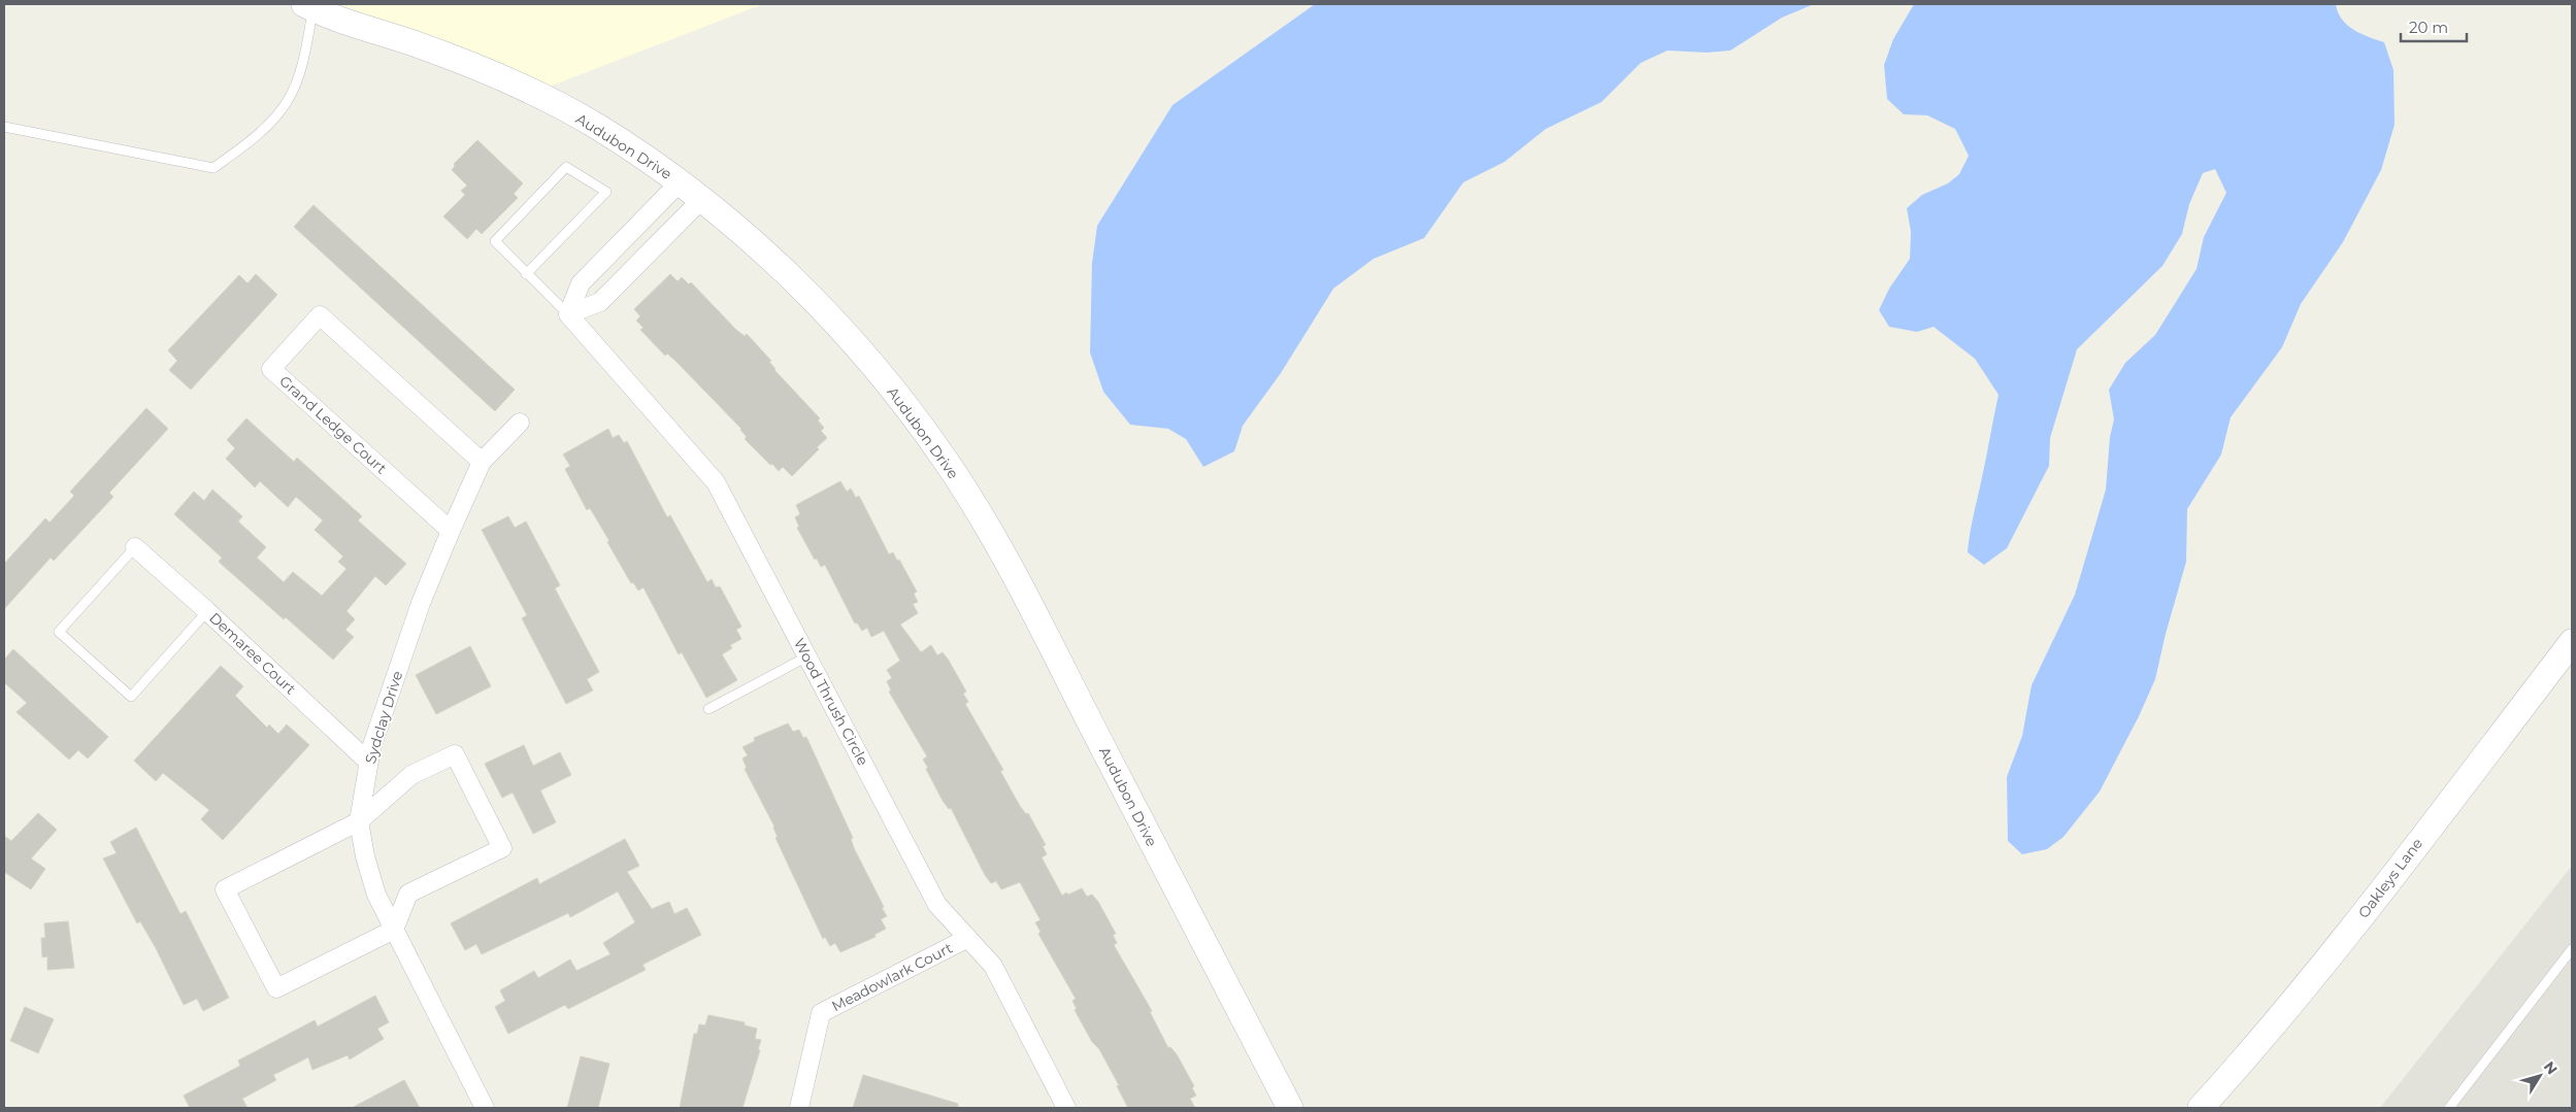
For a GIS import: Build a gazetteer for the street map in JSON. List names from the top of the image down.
{
  "streets": {
    "street": [
      "Audubon Drive",
      "Grand Ledge Court",
      "Demaree Court",
      "Wood Thrush Circle",
      "Sydclay Drive",
      "Oakleys Lane",
      "Meadowlark Court"
    ]
  },
  "crossings": [
    ["Grand Ledge Court", "Sydclay Drive"],
    ["Demaree Court", "Sydclay Drive"],
    ["Wood Thrush Circle", "Meadowlark Court"]
  ],
  "scale_bar": "20 m",
  "north": "top right"
}
